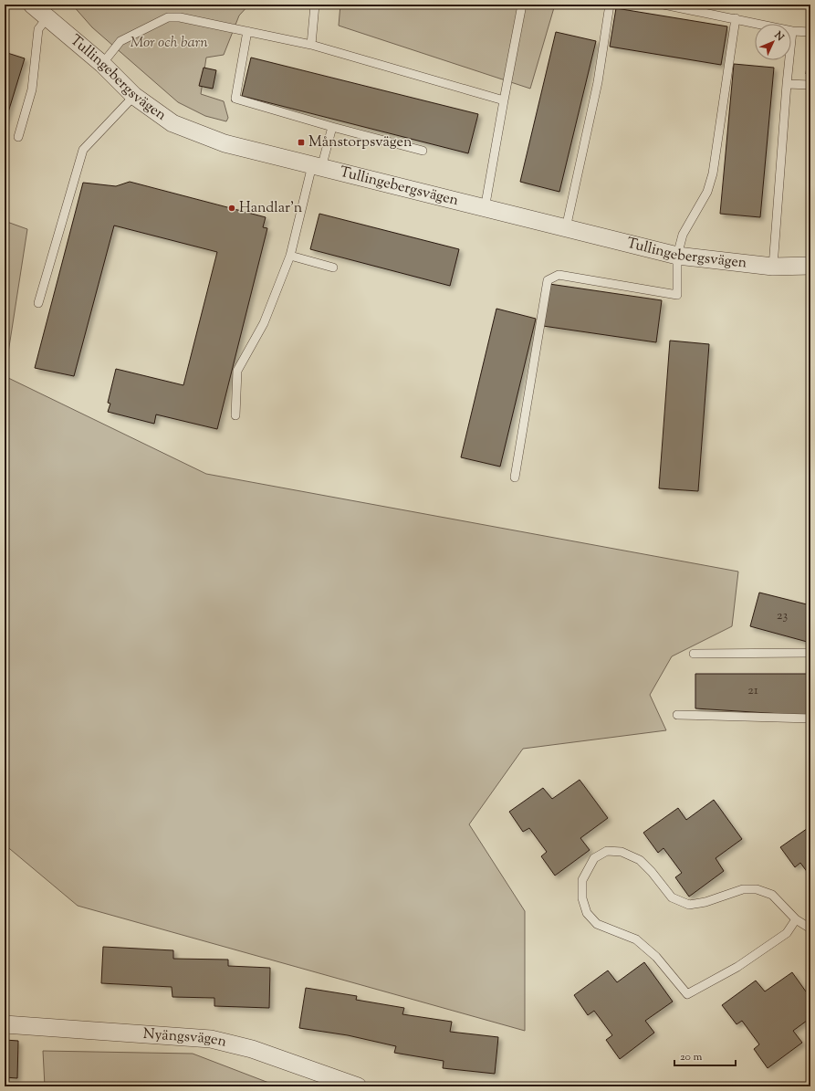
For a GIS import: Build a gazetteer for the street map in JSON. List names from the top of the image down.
{
  "streets": {
    "street": ["Tullingebergsvägen", "Nyängsvägen"]
  },
  "parks": ["Mor och barn"],
  "places": {
    "transit": ["Månstorpsvägen"],
    "other": ["Handlar'n"]
  },
  "house_numbers": ["23", "21"],
  "scale_bar": "20 m",
  "north": "top right"
}
